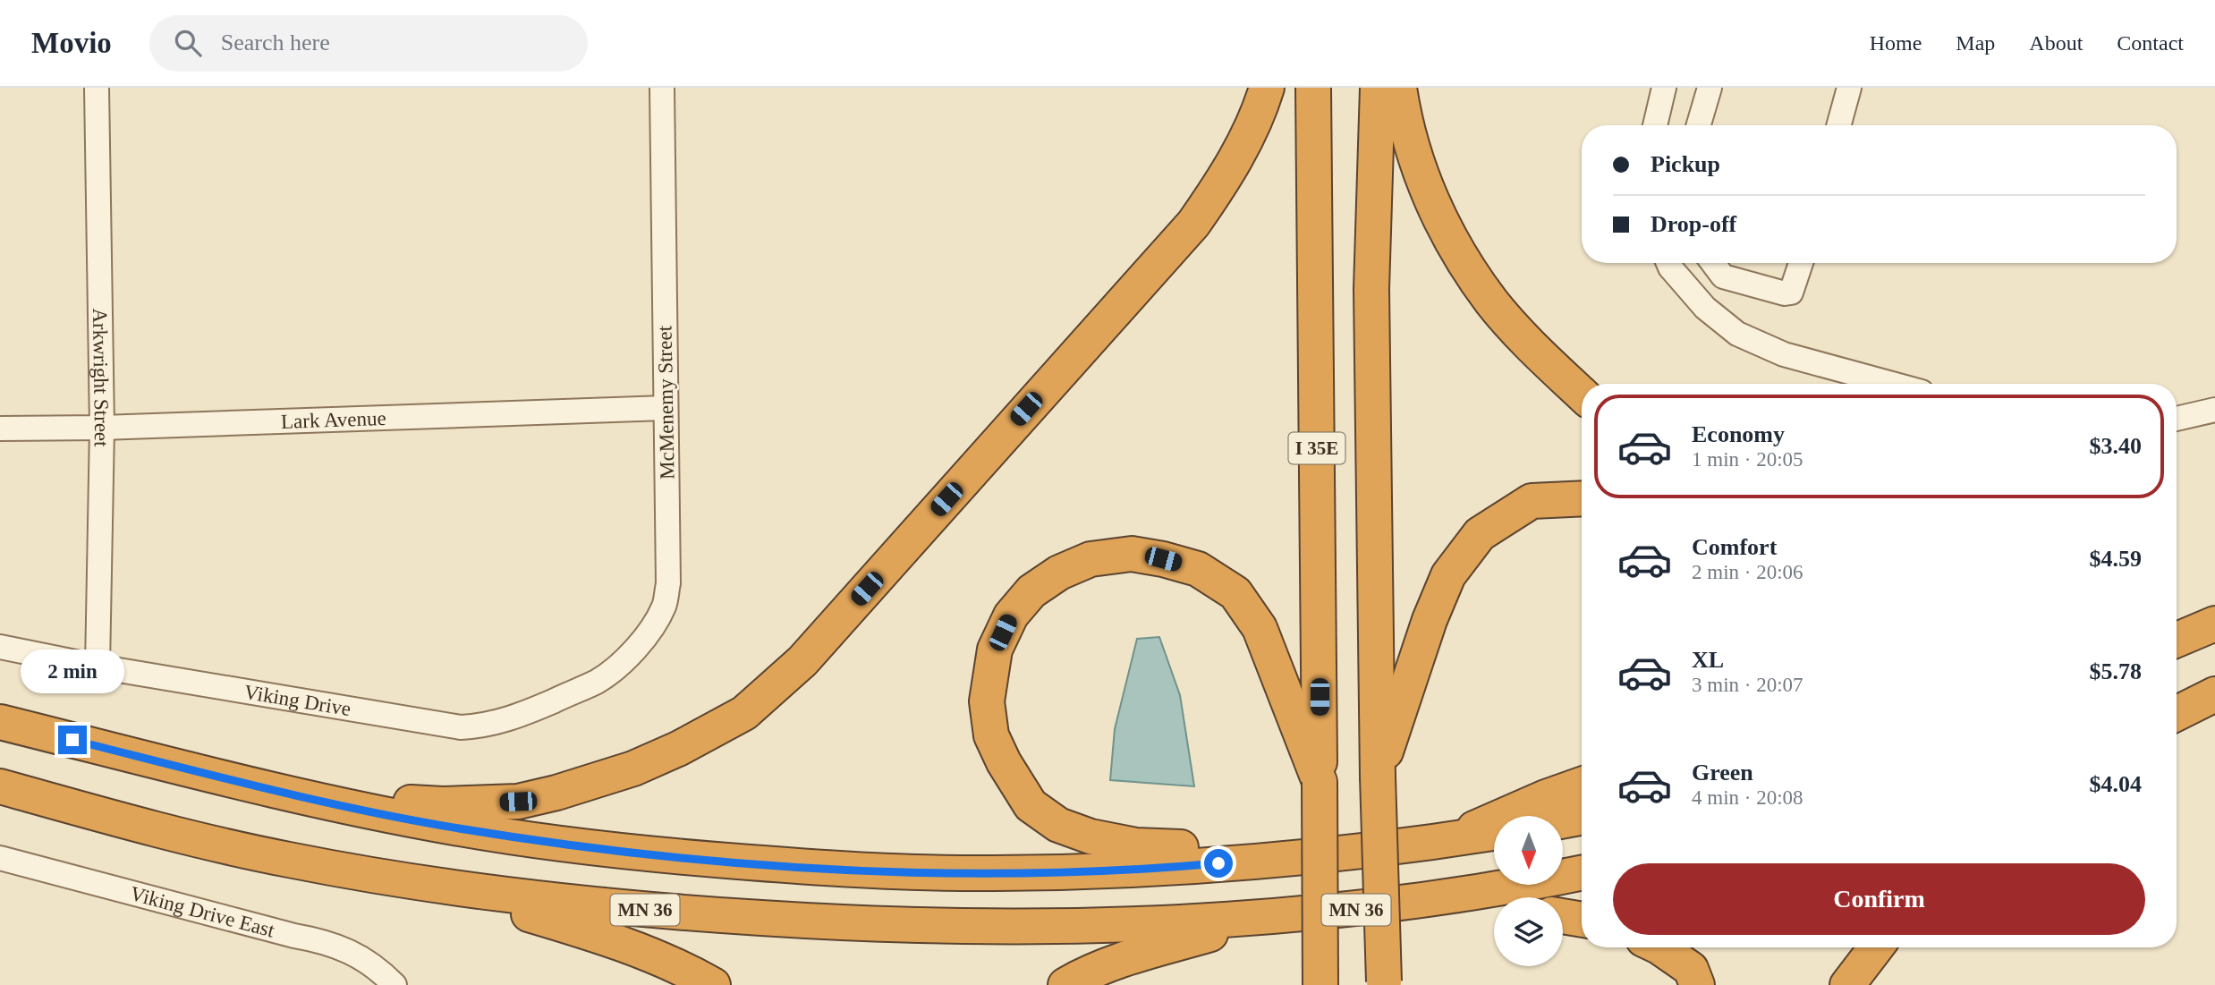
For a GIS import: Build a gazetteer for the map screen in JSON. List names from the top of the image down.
{
  "streets": {
    "highway": ["I 35E", "MN 36"],
    "street": [
      "Arkwright Street",
      "McMenemy Street",
      "Lark Avenue",
      "Viking Drive",
      "Viking Drive East"
    ]
  },
  "crossings": [
    ["Arkwright Street", "Lark Avenue"],
    ["Arkwright Street", "Viking Drive"],
    ["McMenemy Street", "Lark Avenue"],
    ["McMenemy Street", "Viking Drive"]
  ],
  "north": "bottom",
  "page": {
    "header": "Movio",
    "search": "Search here",
    "nav": [
      "Home",
      "Map",
      "About",
      "Contact"
    ],
    "banner": ["Pickup", "Drop-off"],
    "list": [
      {
        "name": "Economy",
        "note": "1 min · 20:05",
        "value": "$3.40"
      },
      {
        "name": "Comfort",
        "note": "2 min · 20:06",
        "value": "$4.59"
      },
      {
        "name": "XL",
        "note": "3 min · 20:07",
        "value": "$5.78"
      },
      {
        "name": "Green",
        "note": "4 min · 20:08",
        "value": "$4.04"
      }
    ],
    "bubble": "2 min",
    "buttons": "Confirm"
  }
}
